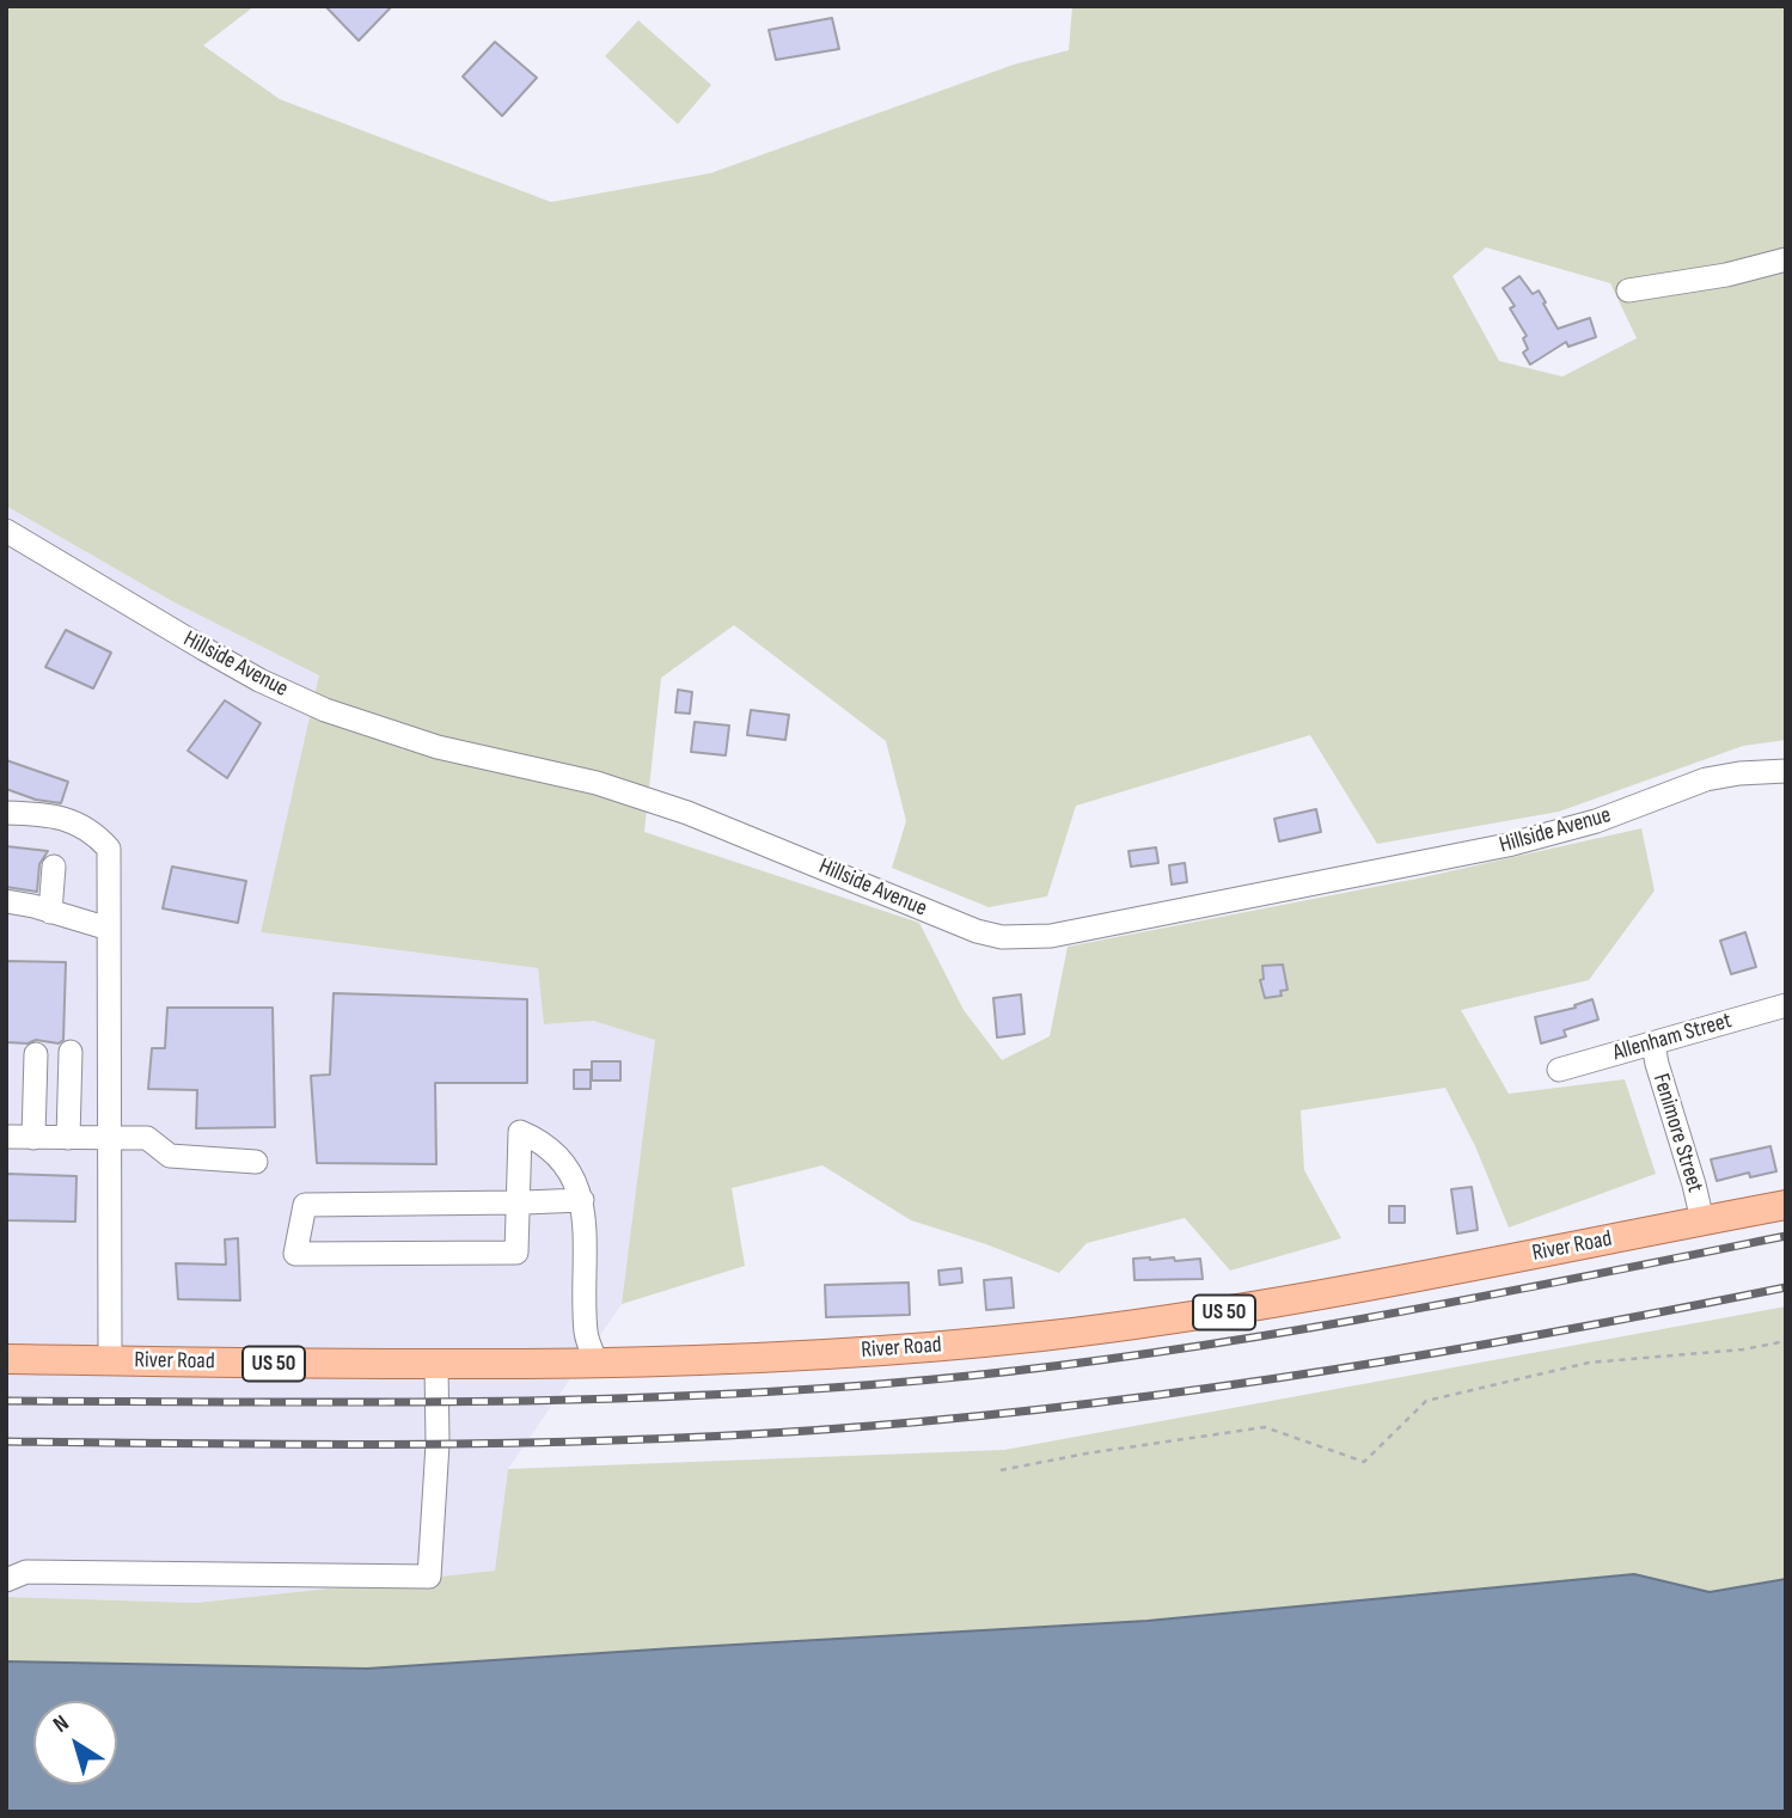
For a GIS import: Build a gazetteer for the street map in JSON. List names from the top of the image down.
{
  "streets": {
    "main road": ["River Road", "US 50"],
    "street": ["Hillside Avenue", "Allenham Street", "Fenimore Street"]
  },
  "crossings": [
    ["Allenham Street", "Fenimore Street"],
    ["Fenimore Street", "River Road"]
  ],
  "north": "top left"
}
